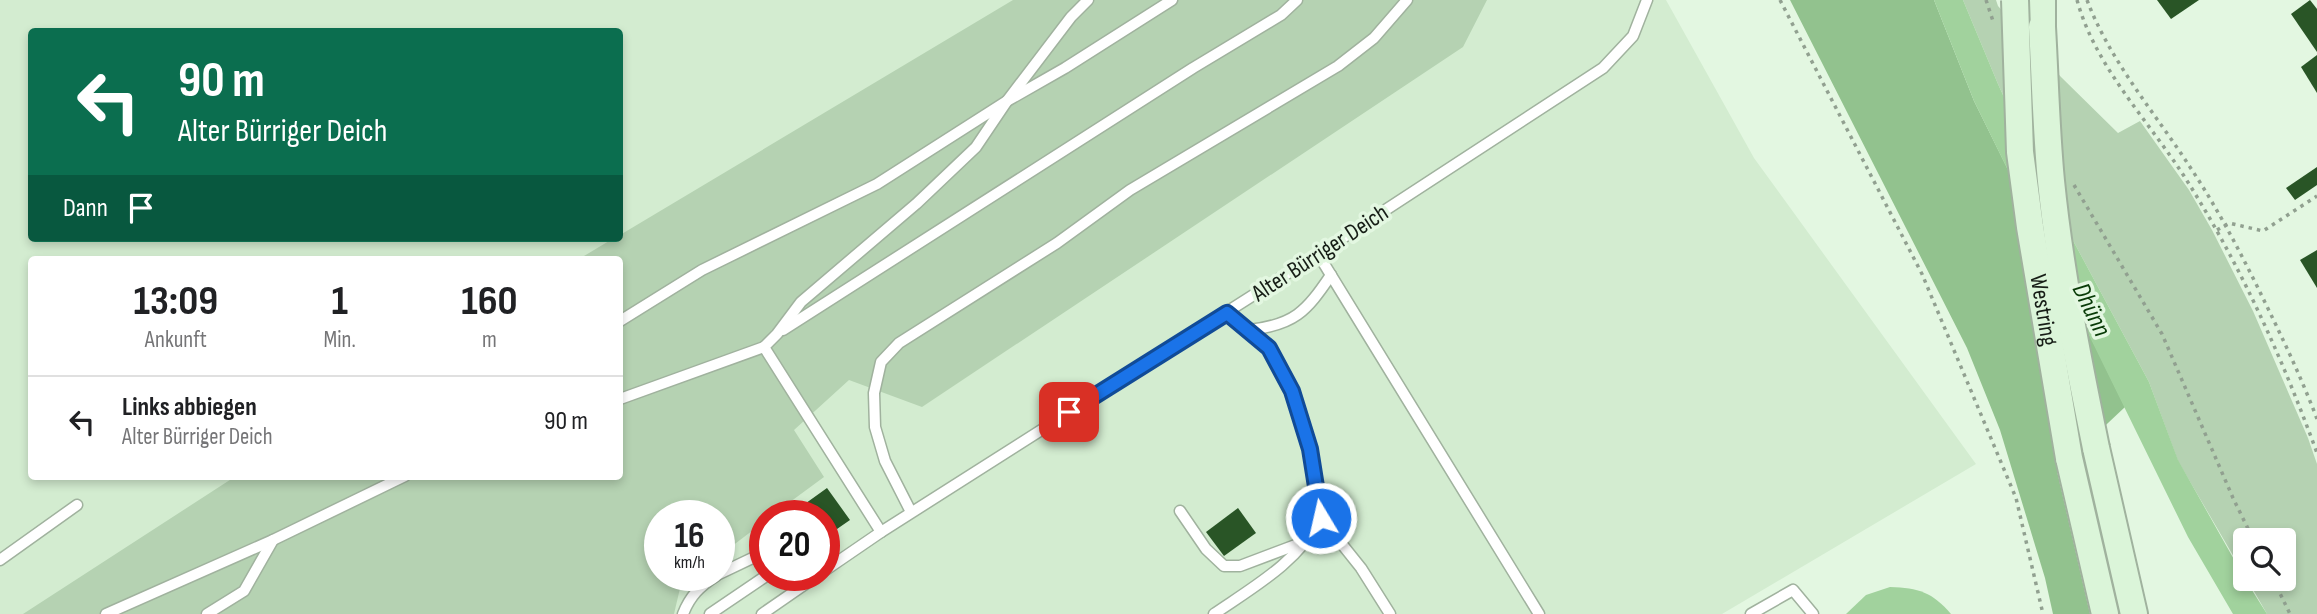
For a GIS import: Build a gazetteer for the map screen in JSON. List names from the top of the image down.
{
  "streets": {
    "main road": ["Westring"],
    "lane": ["Alter Bürriger Deich"]
  },
  "water": ["Dhünn"],
  "page": {
    "turn": ["90 m", "Alter Bürriger Deich"],
    "then": "Dann",
    "eta": [
      "13:09",
      "Ankunft",
      "1",
      "Min.",
      "160",
      "m"
    ],
    "list": [
      {
        "name": "Links abbiegen",
        "note": "Alter Bürriger Deich",
        "value": "90 m"
      }
    ],
    "speed": "16 km/h",
    "limit": "20"
  }
}
